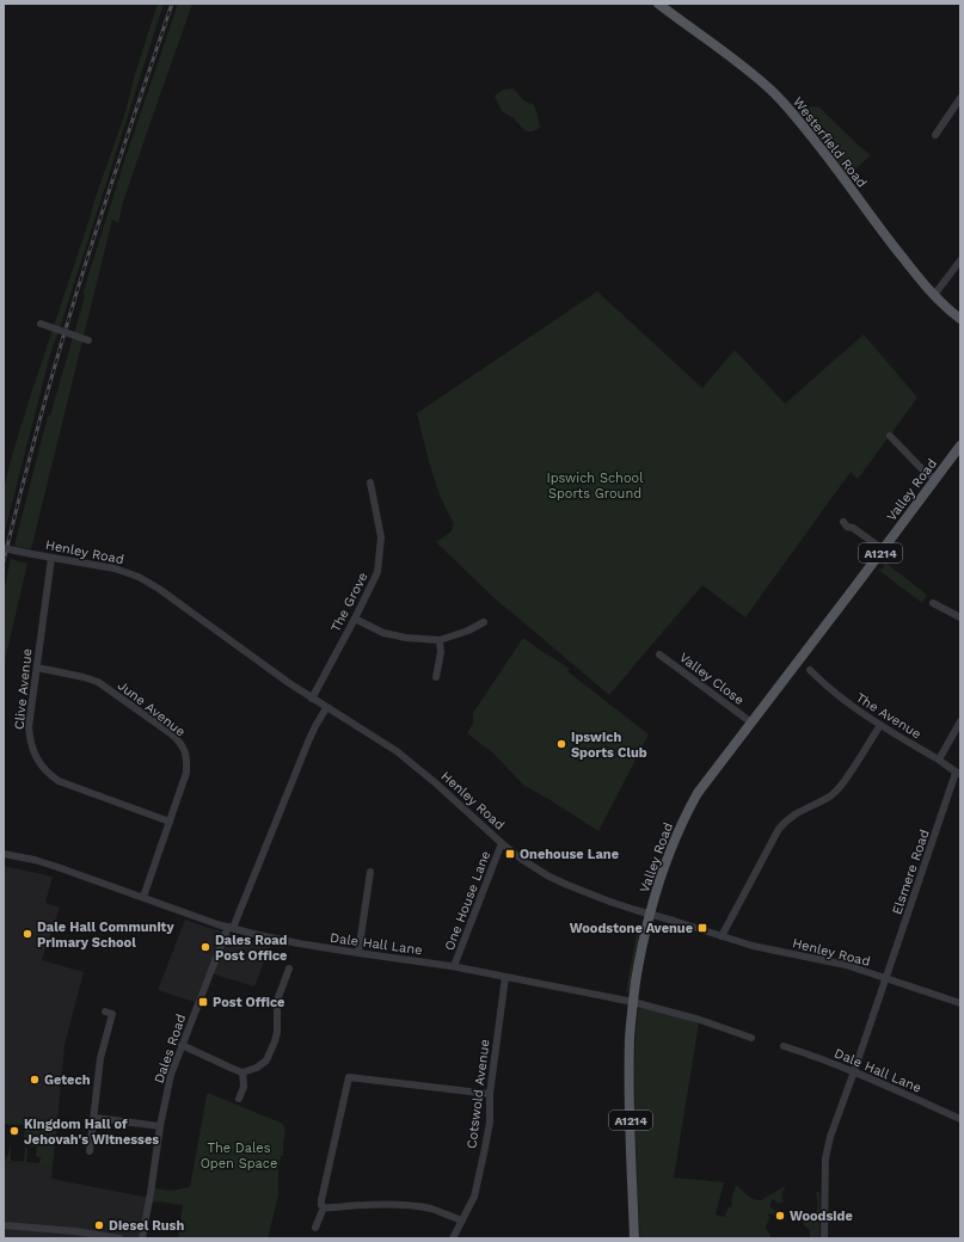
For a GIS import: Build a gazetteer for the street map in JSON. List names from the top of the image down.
{
  "streets": {
    "main road": ["Westerfield Road", "Valley Road", "A1214"],
    "street": [
      "Henley Road",
      "The Grove",
      "Valley Close",
      "Clive Avenue",
      "June Avenue",
      "The Avenue",
      "Elsmere Road",
      "One House Lane",
      "Dale Hall Lane",
      "Dales Road",
      "Cotswold Avenue"
    ]
  },
  "crossings": [
    ["Valley Road", "Henley Road"],
    ["Valley Road", "Valley Close"],
    ["Valley Road", "Dale Hall Lane"],
    ["Henley Road", "The Grove"],
    ["Henley Road", "Clive Avenue"],
    ["Henley Road", "Elsmere Road"],
    ["Henley Road", "One House Lane"],
    ["Henley Road", "Dales Road"],
    ["Clive Avenue", "June Avenue"],
    ["June Avenue", "Dale Hall Lane"],
    ["The Avenue", "Elsmere Road"],
    ["Elsmere Road", "Dale Hall Lane"],
    ["One House Lane", "Dale Hall Lane"],
    ["Dale Hall Lane", "Dales Road"],
    ["Dale Hall Lane", "Cotswold Avenue"]
  ],
  "parks": ["Ipswich School Sports Ground", "The Dales Open Space"],
  "places": {
    "other": [
      "Ipswich Sports Club",
      "Dale Hall Community Primary School",
      "Dales Road Post Office",
      "Getech",
      "Kingdom Hall of Jehovah's Witnesses",
      "Woodside",
      "Diesel Rush"
    ],
    "transit": ["Onehouse Lane", "Woodstone Avenue", "Post Office"]
  }
}
